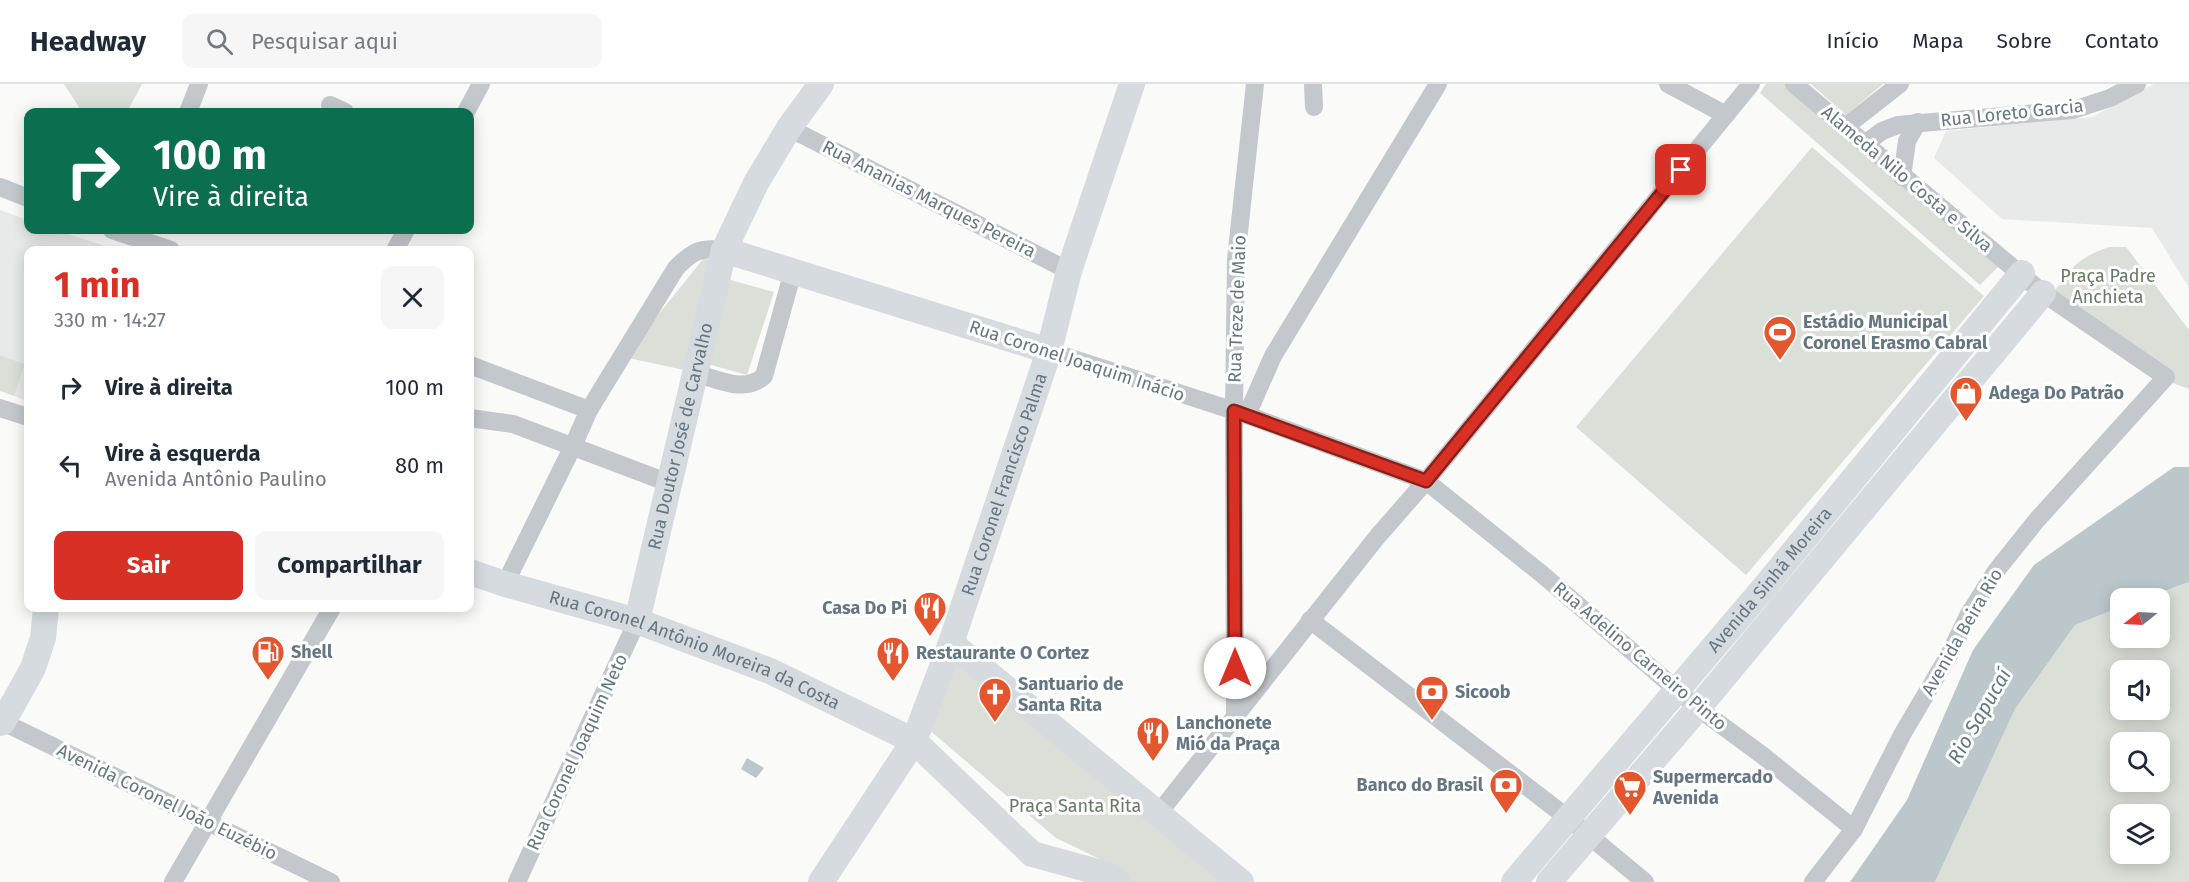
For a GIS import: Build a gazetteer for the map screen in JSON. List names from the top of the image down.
{
  "streets": {
    "main road": [
      "Rua Coronel Joaquim Inácio",
      "Rua Doutor José de Carvalho",
      "Rua Coronel Francisco Palma",
      "Avenida Sinhá Moreira",
      "Rua Coronel Antônio Moreira da Costa"
    ],
    "street": [
      "Rua Loreto Garcia",
      "Alameda Nilo Costa e Silva",
      "Rua Ananias Marques Pereira",
      "Rua Treze de Maio",
      "Avenida Beira Rio",
      "Rua Adelino Carneiro Pinto",
      "Rua Coronel Joaquim Neto",
      "Avenida Coronel João Euzébio"
    ]
  },
  "crossings": [
    ["Rua Loreto Garcia", "Alameda Nilo Costa e Silva"],
    ["Alameda Nilo Costa e Silva", "Avenida Sinhá Moreira"],
    ["Rua Ananias Marques Pereira", "Rua Doutor José de Carvalho"],
    ["Rua Ananias Marques Pereira", "Rua Coronel Francisco Palma"],
    ["Rua Treze de Maio", "Rua Coronel Joaquim Inácio"],
    ["Rua Coronel Joaquim Inácio", "Rua Doutor José de Carvalho"],
    ["Rua Coronel Joaquim Inácio", "Rua Coronel Francisco Palma"],
    ["Rua Coronel Joaquim Inácio", "Rua Adelino Carneiro Pinto"],
    ["Rua Doutor José de Carvalho", "Rua Coronel Antônio Moreira da Costa"],
    ["Rua Doutor José de Carvalho", "Rua Coronel Joaquim Neto"],
    ["Avenida Sinhá Moreira", "Avenida Beira Rio"],
    ["Avenida Sinhá Moreira", "Rua Adelino Carneiro Pinto"],
    ["Avenida Beira Rio", "Rua Adelino Carneiro Pinto"],
    ["Rua Coronel Antônio Moreira da Costa", "Rua Coronel Joaquim Neto"]
  ],
  "water": ["Rio Sapucaí"],
  "parks": ["Praça Padre Anchieta", "Praça Santa Rita"],
  "places": {
    "sports": ["Estádio Municipal Coronel Erasmo Cabral"],
    "shop": ["Adega Do Patrão"],
    "restaurant": ["Casa Do Pi", "Restaurante O Cortez", "Lanchonete Mió da Praça"],
    "fuel station": ["Shell"],
    "bank": ["Sicoob", "Banco do Brasil"],
    "church": ["Santuario de Santa Rita"],
    "supermarket": ["Supermercado Avenida"]
  },
  "north": "left",
  "page": {
    "header": "Headway",
    "search": "Pesquisar aqui",
    "nav": [
      "Início",
      "Mapa",
      "Sobre",
      "Contato"
    ],
    "turn": ["100 m", "Vire à direita"],
    "heading": ["1 min", "330 m · 14:27"],
    "list": [
      {
        "name": "Vire à direita",
        "value": "100 m"
      },
      {
        "name": "Vire à esquerda",
        "note": "Avenida Antônio Paulino",
        "value": "80 m"
      }
    ],
    "buttons": ["Sair", "Compartilhar"]
  }
}
